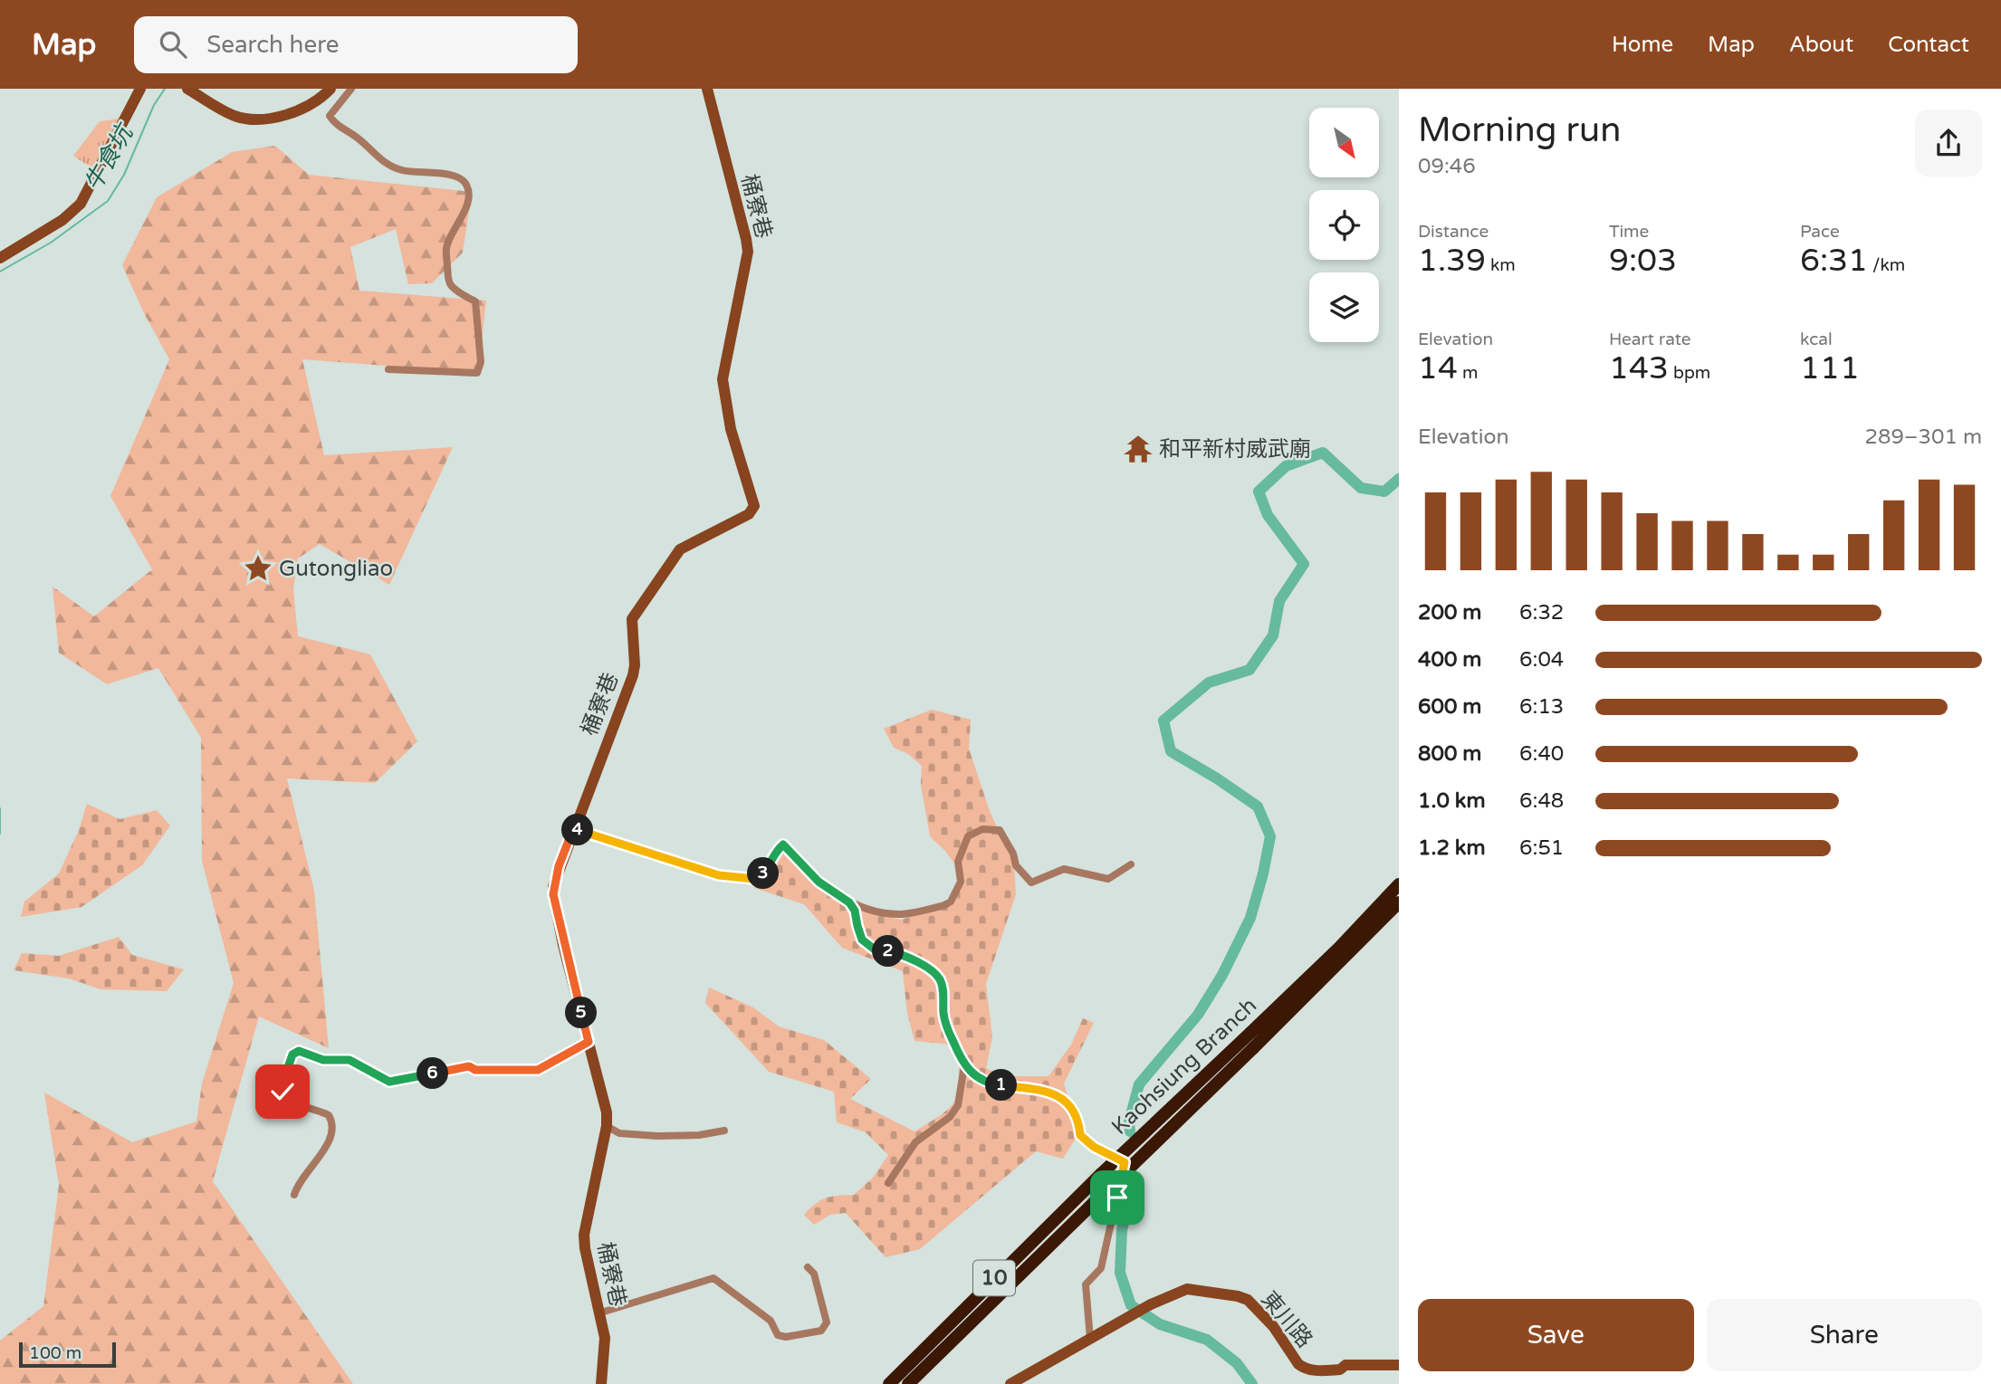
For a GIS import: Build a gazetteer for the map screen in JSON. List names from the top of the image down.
{
  "streets": {
    "highway": ["Kaohsiung Branch", "10"],
    "street": ["桶寮巷", "東川路"]
  },
  "water": ["牛食坑"],
  "places": {
    "temple": ["和平新村威武廟"],
    "place": ["Gutongliao"]
  },
  "scale_bar": "100 m",
  "north": "bottom right",
  "page": {
    "header": "Map",
    "search": "Search here",
    "nav": [
      "Home",
      "Map",
      "About",
      "Contact"
    ],
    "heading": ["Morning run", "09:46"],
    "stats": [
      ["Distance", "1.39 km"],
      ["Time", "9:03"],
      ["Pace", "6:31 /km"],
      ["Elevation", "14 m"],
      ["Heart rate", "143 bpm"],
      ["kcal", "111"]
    ],
    "chart": ["Elevation", "289–301 m"],
    "list": [
      {
        "name": "200 m",
        "note": "6:32"
      },
      {
        "name": "400 m",
        "note": "6:04"
      },
      {
        "name": "600 m",
        "note": "6:13"
      },
      {
        "name": "800 m",
        "note": "6:40"
      },
      {
        "name": "1.0 km",
        "note": "6:48"
      },
      {
        "name": "1.2 km",
        "note": "6:51"
      }
    ],
    "pins": [
      "4",
      "3",
      "2",
      "5",
      "6",
      "1"
    ],
    "buttons": ["Save", "Share"],
    "scale": "100 m"
  }
}
